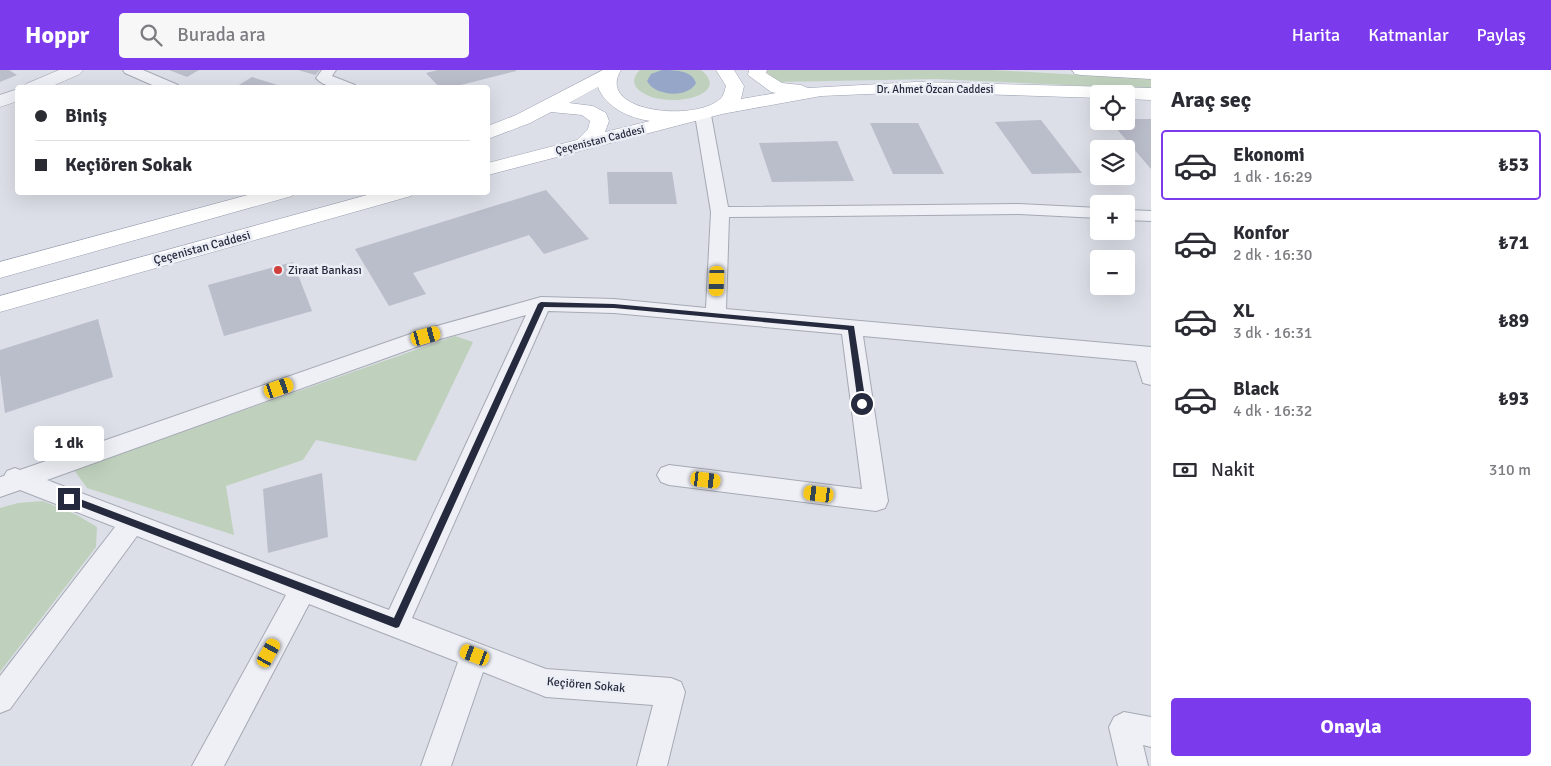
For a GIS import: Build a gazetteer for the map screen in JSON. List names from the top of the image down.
{
  "streets": {
    "main road": ["Dr. Ahmet Özcan Caddesi", "Çeçenistan Caddesi"],
    "street": ["Keçiören Sokak"]
  },
  "crossings": [
    ["Dr. Ahmet Özcan Caddesi", "Çeçenistan Caddesi"]
  ],
  "places": ["Ziraat Bankası"],
  "page": {
    "header": "Hoppr",
    "search": "Burada ara",
    "nav": ["Harita", "Katmanlar", "Paylaş"],
    "heading": "Araç seç",
    "map_buttons": ["+", "−"],
    "banner": ["Biniş", "Keçiören Sokak"],
    "list": [
      {
        "name": "Ekonomi",
        "note": "1 dk · 16:29",
        "value": "₺53"
      },
      {
        "name": "Konfor",
        "note": "2 dk · 16:30",
        "value": "₺71"
      },
      {
        "name": "XL",
        "note": "3 dk · 16:31",
        "value": "₺89"
      },
      {
        "name": "Black",
        "note": "4 dk · 16:32",
        "value": "₺93"
      }
    ],
    "bubble": "1 dk",
    "pay": ["Nakit", "310 m"],
    "buttons": "Onayla"
  }
}
